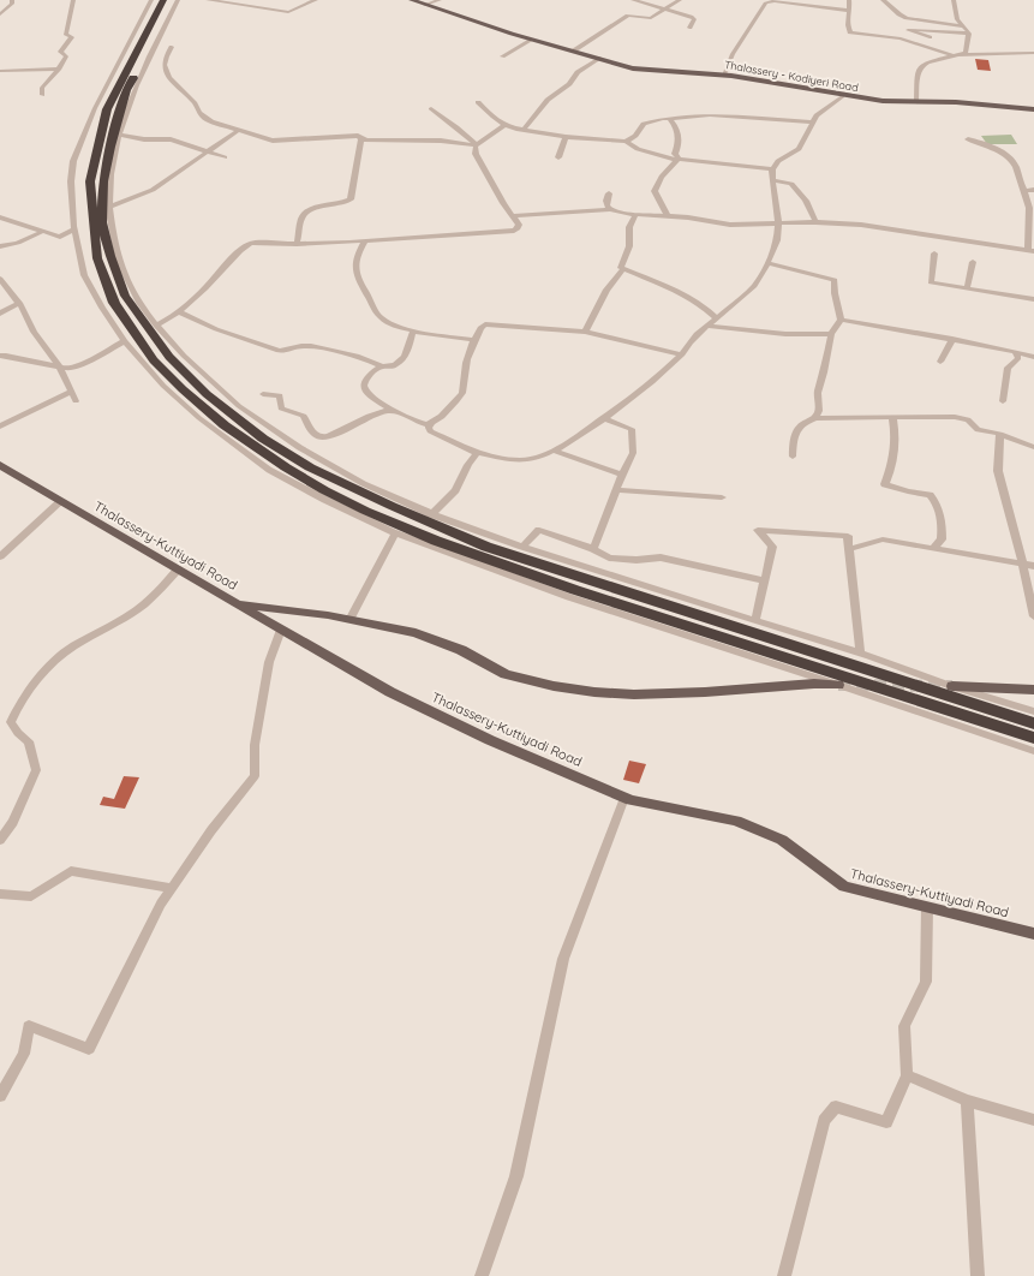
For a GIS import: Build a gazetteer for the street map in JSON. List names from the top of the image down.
{
  "streets": {
    "main road": ["Thalassery - Kodiyeri Road", "Thalassery-Kuttiyadi Road"]
  }
}
